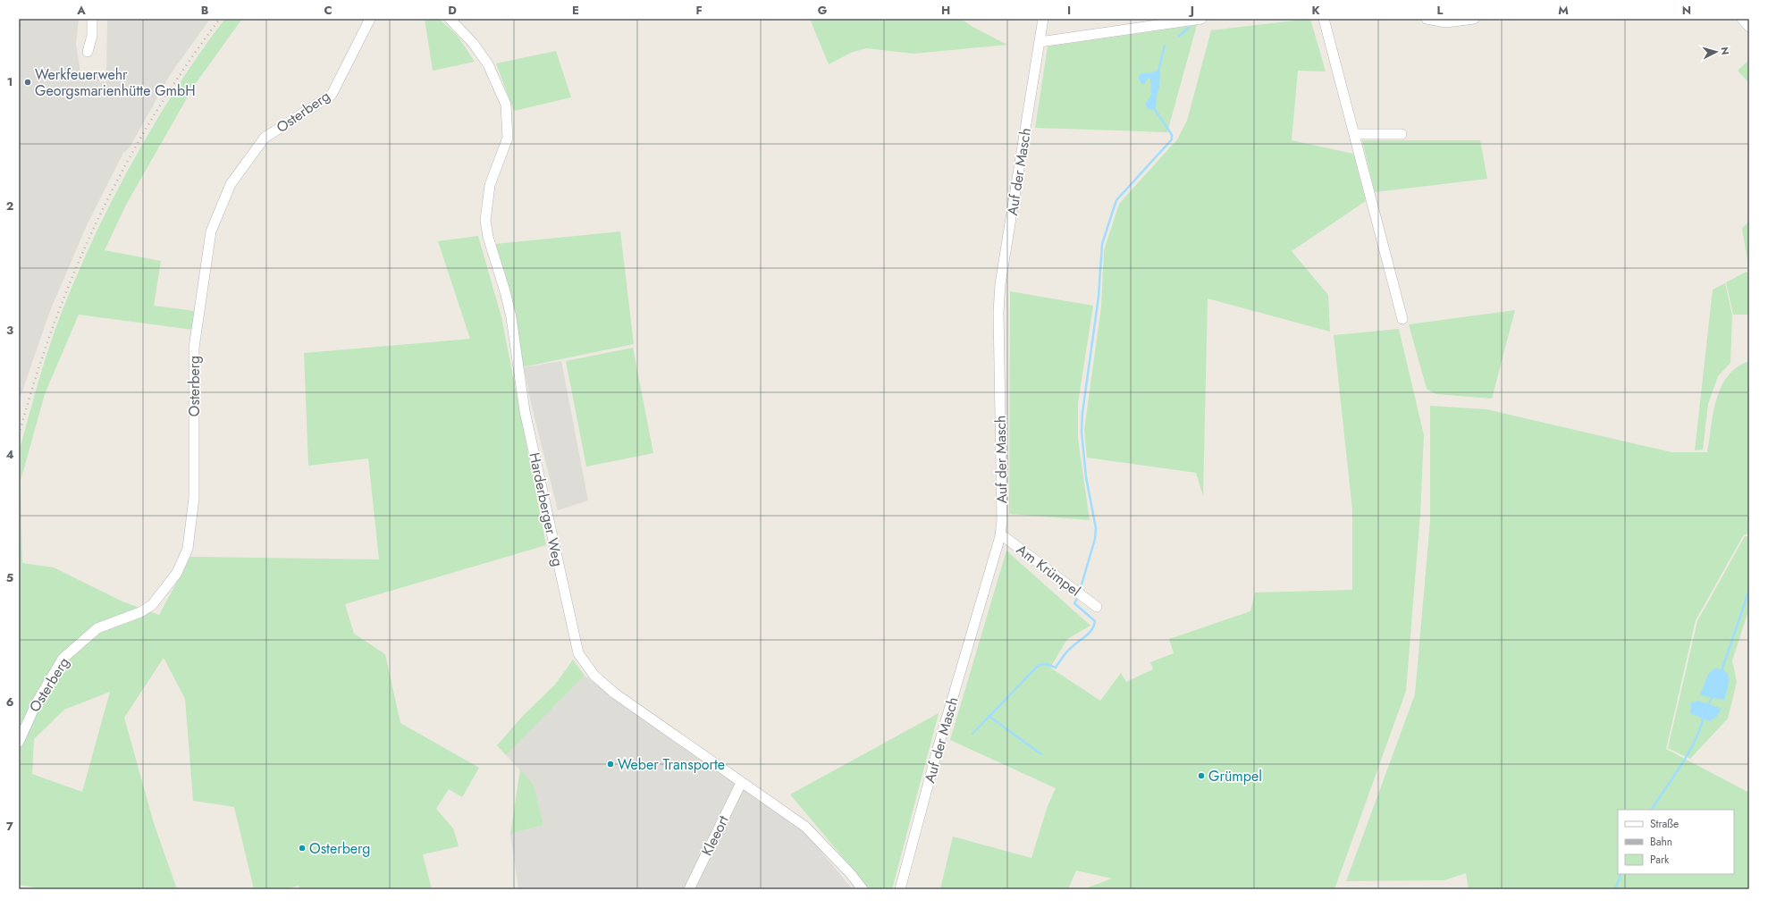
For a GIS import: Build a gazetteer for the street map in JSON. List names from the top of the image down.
{
  "streets": {
    "street": [
      "Osterberg",
      "Auf der Masch",
      "Harderberger Weg",
      "Am Krümpel",
      "Kleeort"
    ]
  },
  "crossings": [
    ["Auf der Masch", "Am Krümpel"],
    ["Harderberger Weg", "Kleeort"]
  ],
  "places": [
    "Werkfeuerwehr Georgsmarienhütte GmbH",
    "Weber Transporte",
    "Grümpel",
    "Osterberg"
  ],
  "legend": ["Straße", "Bahn", "Park"],
  "north": "right",
  "grid": {
    "columns": [
      "A",
      "B",
      "C",
      "D",
      "E",
      "F",
      "G",
      "H",
      "I",
      "J",
      "K",
      "L",
      "M",
      "N"
    ],
    "rows": [
      "1",
      "2",
      "3",
      "4",
      "5",
      "6",
      "7"
    ]
  }
}
